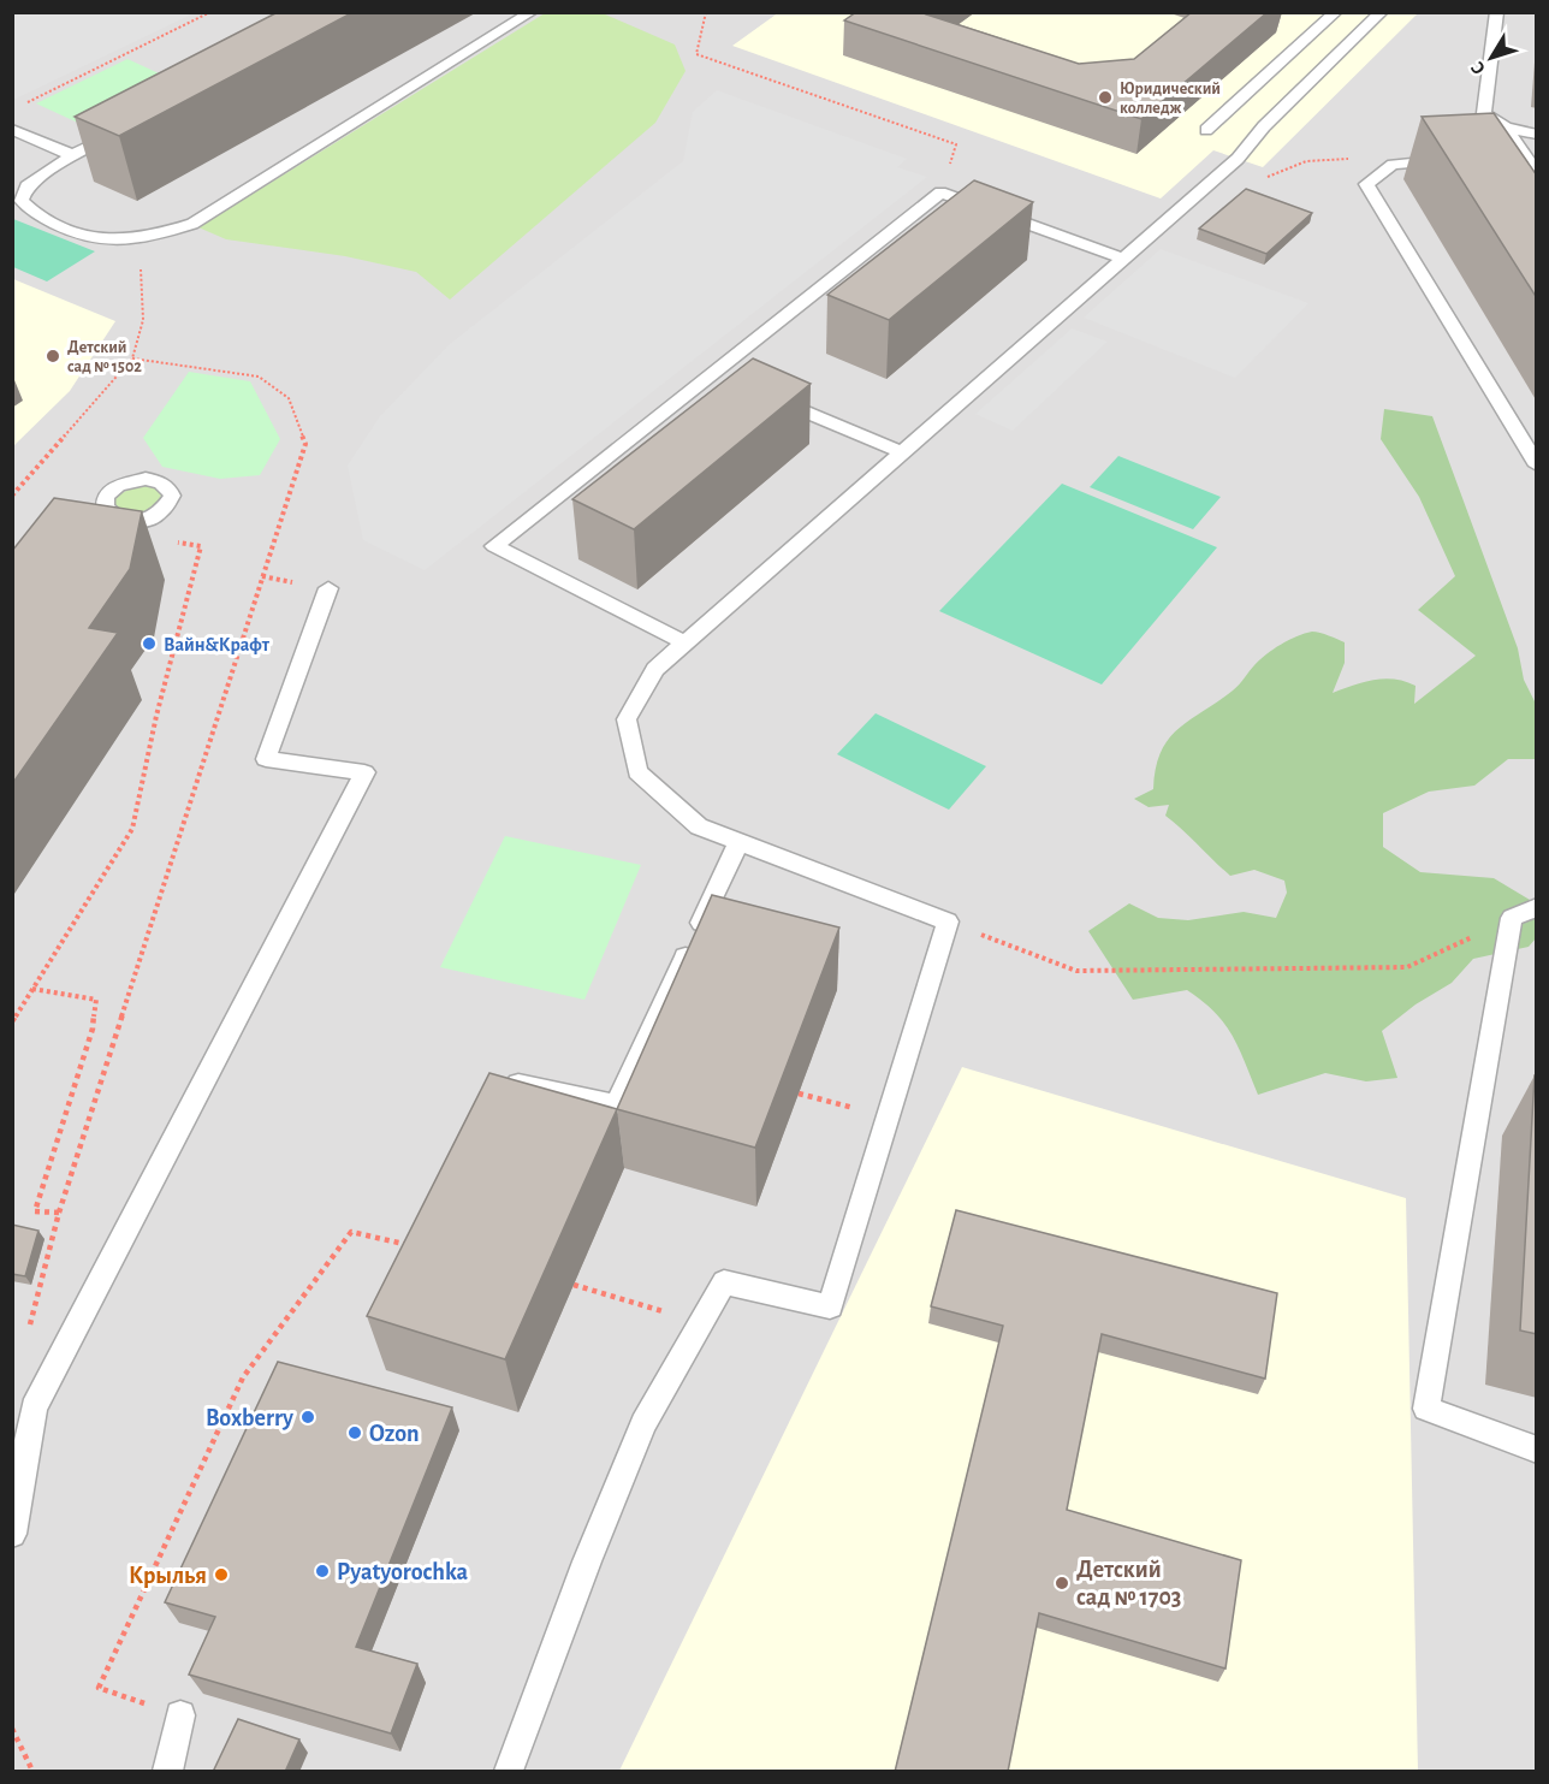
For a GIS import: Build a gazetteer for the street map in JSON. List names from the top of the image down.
{
  "places": [
    "Юридический колледж",
    "Детский сад № 1502",
    "Вайн&Крафт",
    "Boxberry",
    "Ozon",
    "Pyatyorochka",
    "Крылья",
    "Детский сад № 1703"
  ],
  "north": "bottom left"
}
